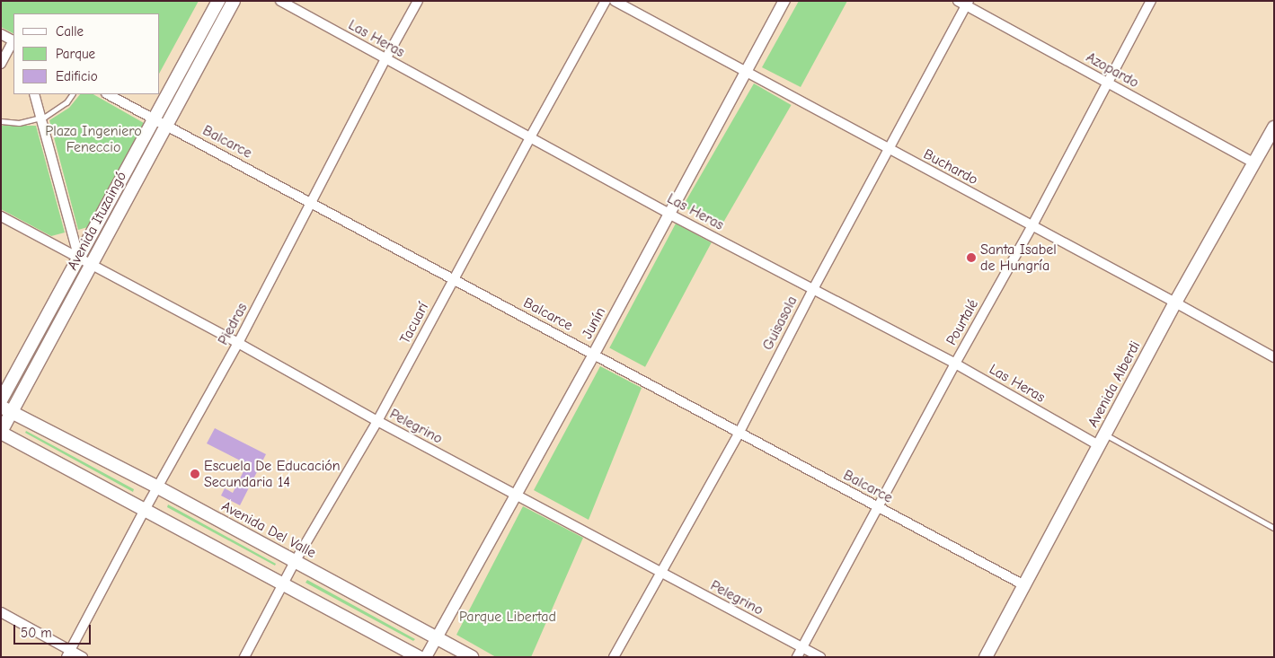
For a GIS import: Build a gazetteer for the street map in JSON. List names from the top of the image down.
{
  "streets": {
    "main road": ["Avenida Ituzaingó", "Avenida Alberdi", "Avenida Del Valle"],
    "street": [
      "Las Heras",
      "Azopardo",
      "Balcarce",
      "Buchardo",
      "Pourtalé",
      "Tacuarí",
      "Junín",
      "Guisasola",
      "Piedras",
      "Pelegrino"
    ]
  },
  "crossings": [
    ["Las Heras", "Pourtalé"],
    ["Las Heras", "Tacuarí"],
    ["Las Heras", "Junín"],
    ["Las Heras", "Guisasola"],
    ["Las Heras", "Piedras"],
    ["Las Heras", "Avenida Alberdi"],
    ["Azopardo", "Pourtalé"],
    ["Azopardo", "Guisasola"],
    ["Azopardo", "Avenida Alberdi"],
    ["Balcarce", "Avenida Ituzaingó"],
    ["Balcarce", "Pourtalé"],
    ["Balcarce", "Tacuarí"],
    ["Balcarce", "Junín"],
    ["Balcarce", "Guisasola"],
    ["Balcarce", "Piedras"],
    ["Balcarce", "Avenida Alberdi"],
    ["Buchardo", "Pourtalé"],
    ["Buchardo", "Junín"],
    ["Buchardo", "Guisasola"],
    ["Buchardo", "Avenida Alberdi"],
    ["Avenida Ituzaingó", "Pelegrino"],
    ["Avenida Ituzaingó", "Avenida Del Valle"],
    ["Pourtalé", "Pelegrino"],
    ["Tacuarí", "Pelegrino"],
    ["Tacuarí", "Avenida Del Valle"],
    ["Junín", "Pelegrino"],
    ["Junín", "Avenida Del Valle"],
    ["Guisasola", "Pelegrino"],
    ["Piedras", "Pelegrino"],
    ["Piedras", "Avenida Del Valle"]
  ],
  "parks": ["Plaza Ingeniero Feneccio", "Parque Libertad"],
  "places": ["Santa Isabel de Hungría", "Escuela De Educación Secundaria 14"],
  "legend": ["Calle", "Parque", "Edificio"],
  "scale_bar": "50 m"
}
